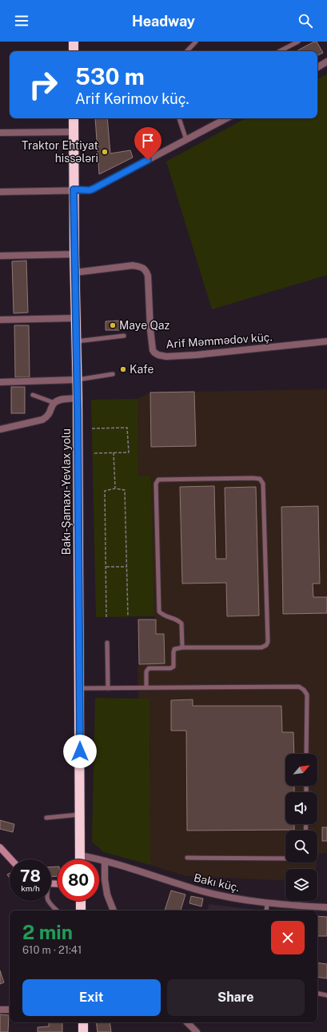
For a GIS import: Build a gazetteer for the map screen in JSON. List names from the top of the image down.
{
  "streets": {
    "highway": ["Bakı-Şamaxı-Yevlax yolu"],
    "street": ["Arif Məmmədov küç.", "Bakı küç."]
  },
  "crossings": [
    ["Arif Məmmədov küç.", "Bakı-Şamaxı-Yevlax yolu"],
    ["Bakı-Şamaxı-Yevlax yolu", "Bakı küç."]
  ],
  "places": ["Traktor Ehtiyat hissələri", "Maye Qaz", "Kafe"],
  "north": "top right",
  "page": {
    "header": "Headway",
    "turn": ["530 m", "Arif Kərimov küç."],
    "speed": "78 km/h",
    "limit": "80",
    "heading": ["2 min", "610 m · 21:41"],
    "buttons": ["Exit", "Share"]
  }
}
